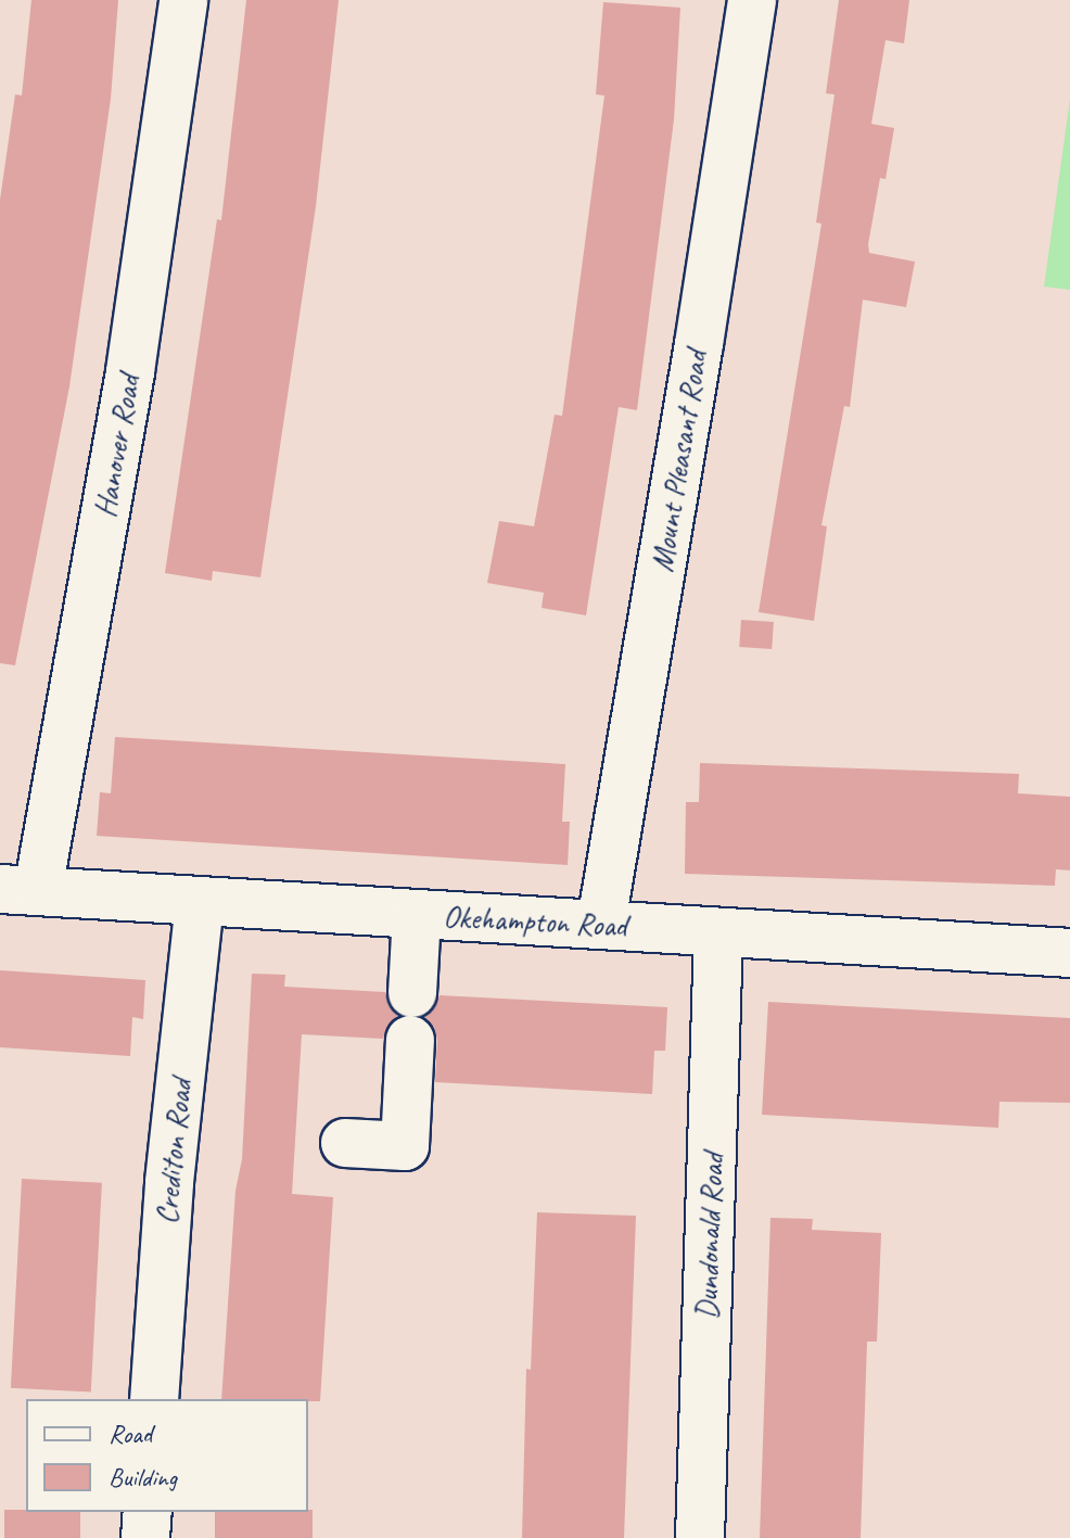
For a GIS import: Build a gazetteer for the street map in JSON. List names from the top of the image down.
{
  "streets": {
    "street": [
      "Hanover Road",
      "Mount Pleasant Road",
      "Okehampton Road",
      "Crediton Road",
      "Dundonald Road"
    ]
  },
  "crossings": [
    ["Hanover Road", "Okehampton Road"],
    ["Mount Pleasant Road", "Okehampton Road"],
    ["Okehampton Road", "Crediton Road"],
    ["Okehampton Road", "Dundonald Road"]
  ],
  "legend": ["Road", "Building"]
}
